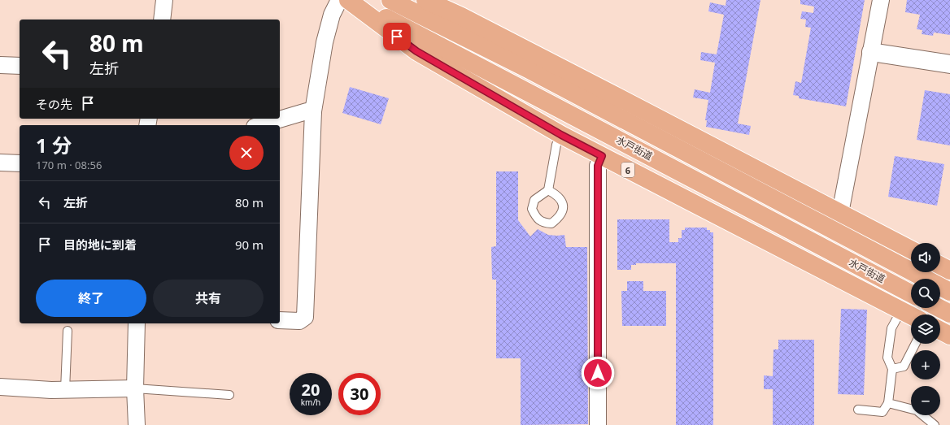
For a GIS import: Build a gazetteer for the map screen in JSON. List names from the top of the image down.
{
  "streets": {
    "highway": ["水戸街道", "6"]
  },
  "page": {
    "turn": ["80 m", "左折"],
    "then": "その先",
    "heading": ["1 分", "170 m · 08:56"],
    "list": [
      {
        "name": "左折",
        "value": "80 m"
      },
      {
        "name": "目的地に到着",
        "value": "90 m"
      }
    ],
    "map_buttons": ["+", "−"],
    "buttons": ["終了", "共有"],
    "speed": "20 km/h",
    "limit": "30"
  }
}
